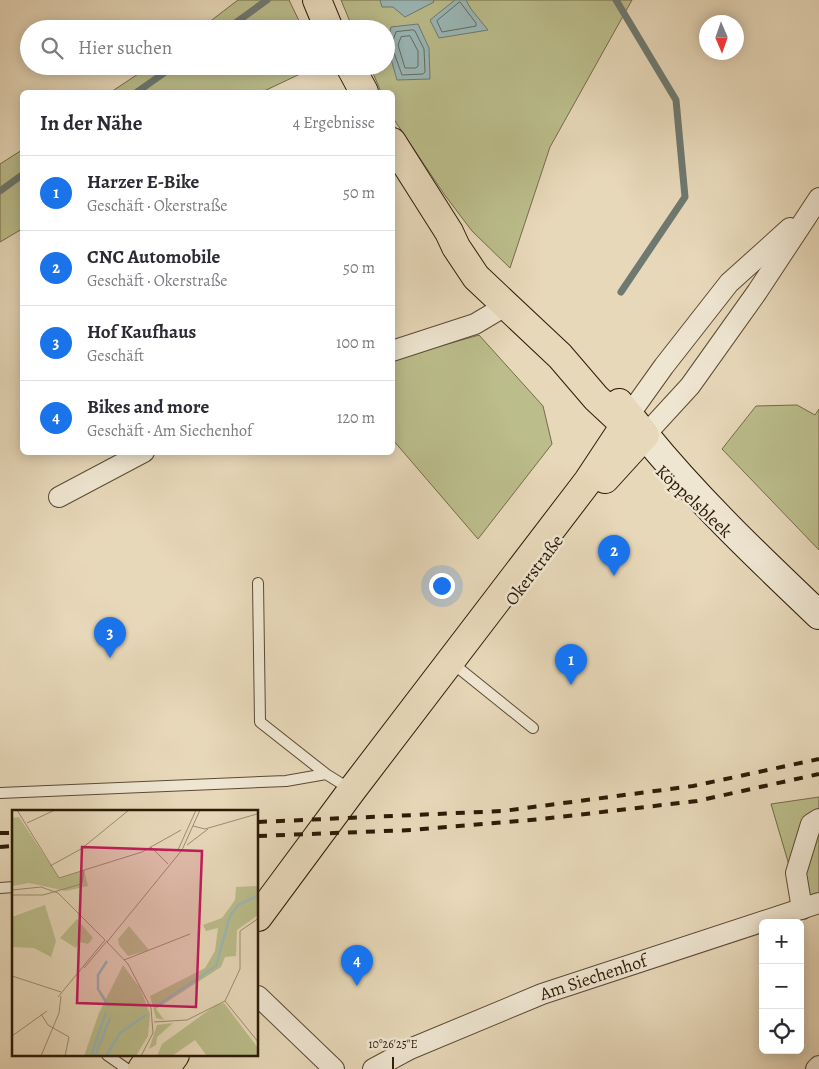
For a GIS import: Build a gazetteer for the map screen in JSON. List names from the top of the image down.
{
  "streets": {
    "main road": ["Okerstraße"],
    "street": ["Köppelsbleek", "Am Siechenhof"]
  },
  "crossings": [
    ["Köppelsbleek", "Okerstraße"]
  ],
  "north": "bottom",
  "page": {
    "search": "Hier suchen",
    "heading": ["In der Nähe", "4 Ergebnisse"],
    "list": [
      {
        "mark": "1",
        "name": "Harzer E-Bike",
        "note": "Geschäft · Okerstraße",
        "value": "50 m"
      },
      {
        "mark": "2",
        "name": "CNC Automobile",
        "note": "Geschäft · Okerstraße",
        "value": "50 m"
      },
      {
        "mark": "3",
        "name": "Hof Kaufhaus",
        "note": "Geschäft",
        "value": "100 m"
      },
      {
        "mark": "4",
        "name": "Bikes and more",
        "note": "Geschäft · Am Siechenhof",
        "value": "120 m"
      }
    ],
    "pins": [
      "2",
      "3",
      "1",
      "4"
    ],
    "map_buttons": ["+", "−"]
  },
  "coordinates": ["10°26'25\"E"]
}
